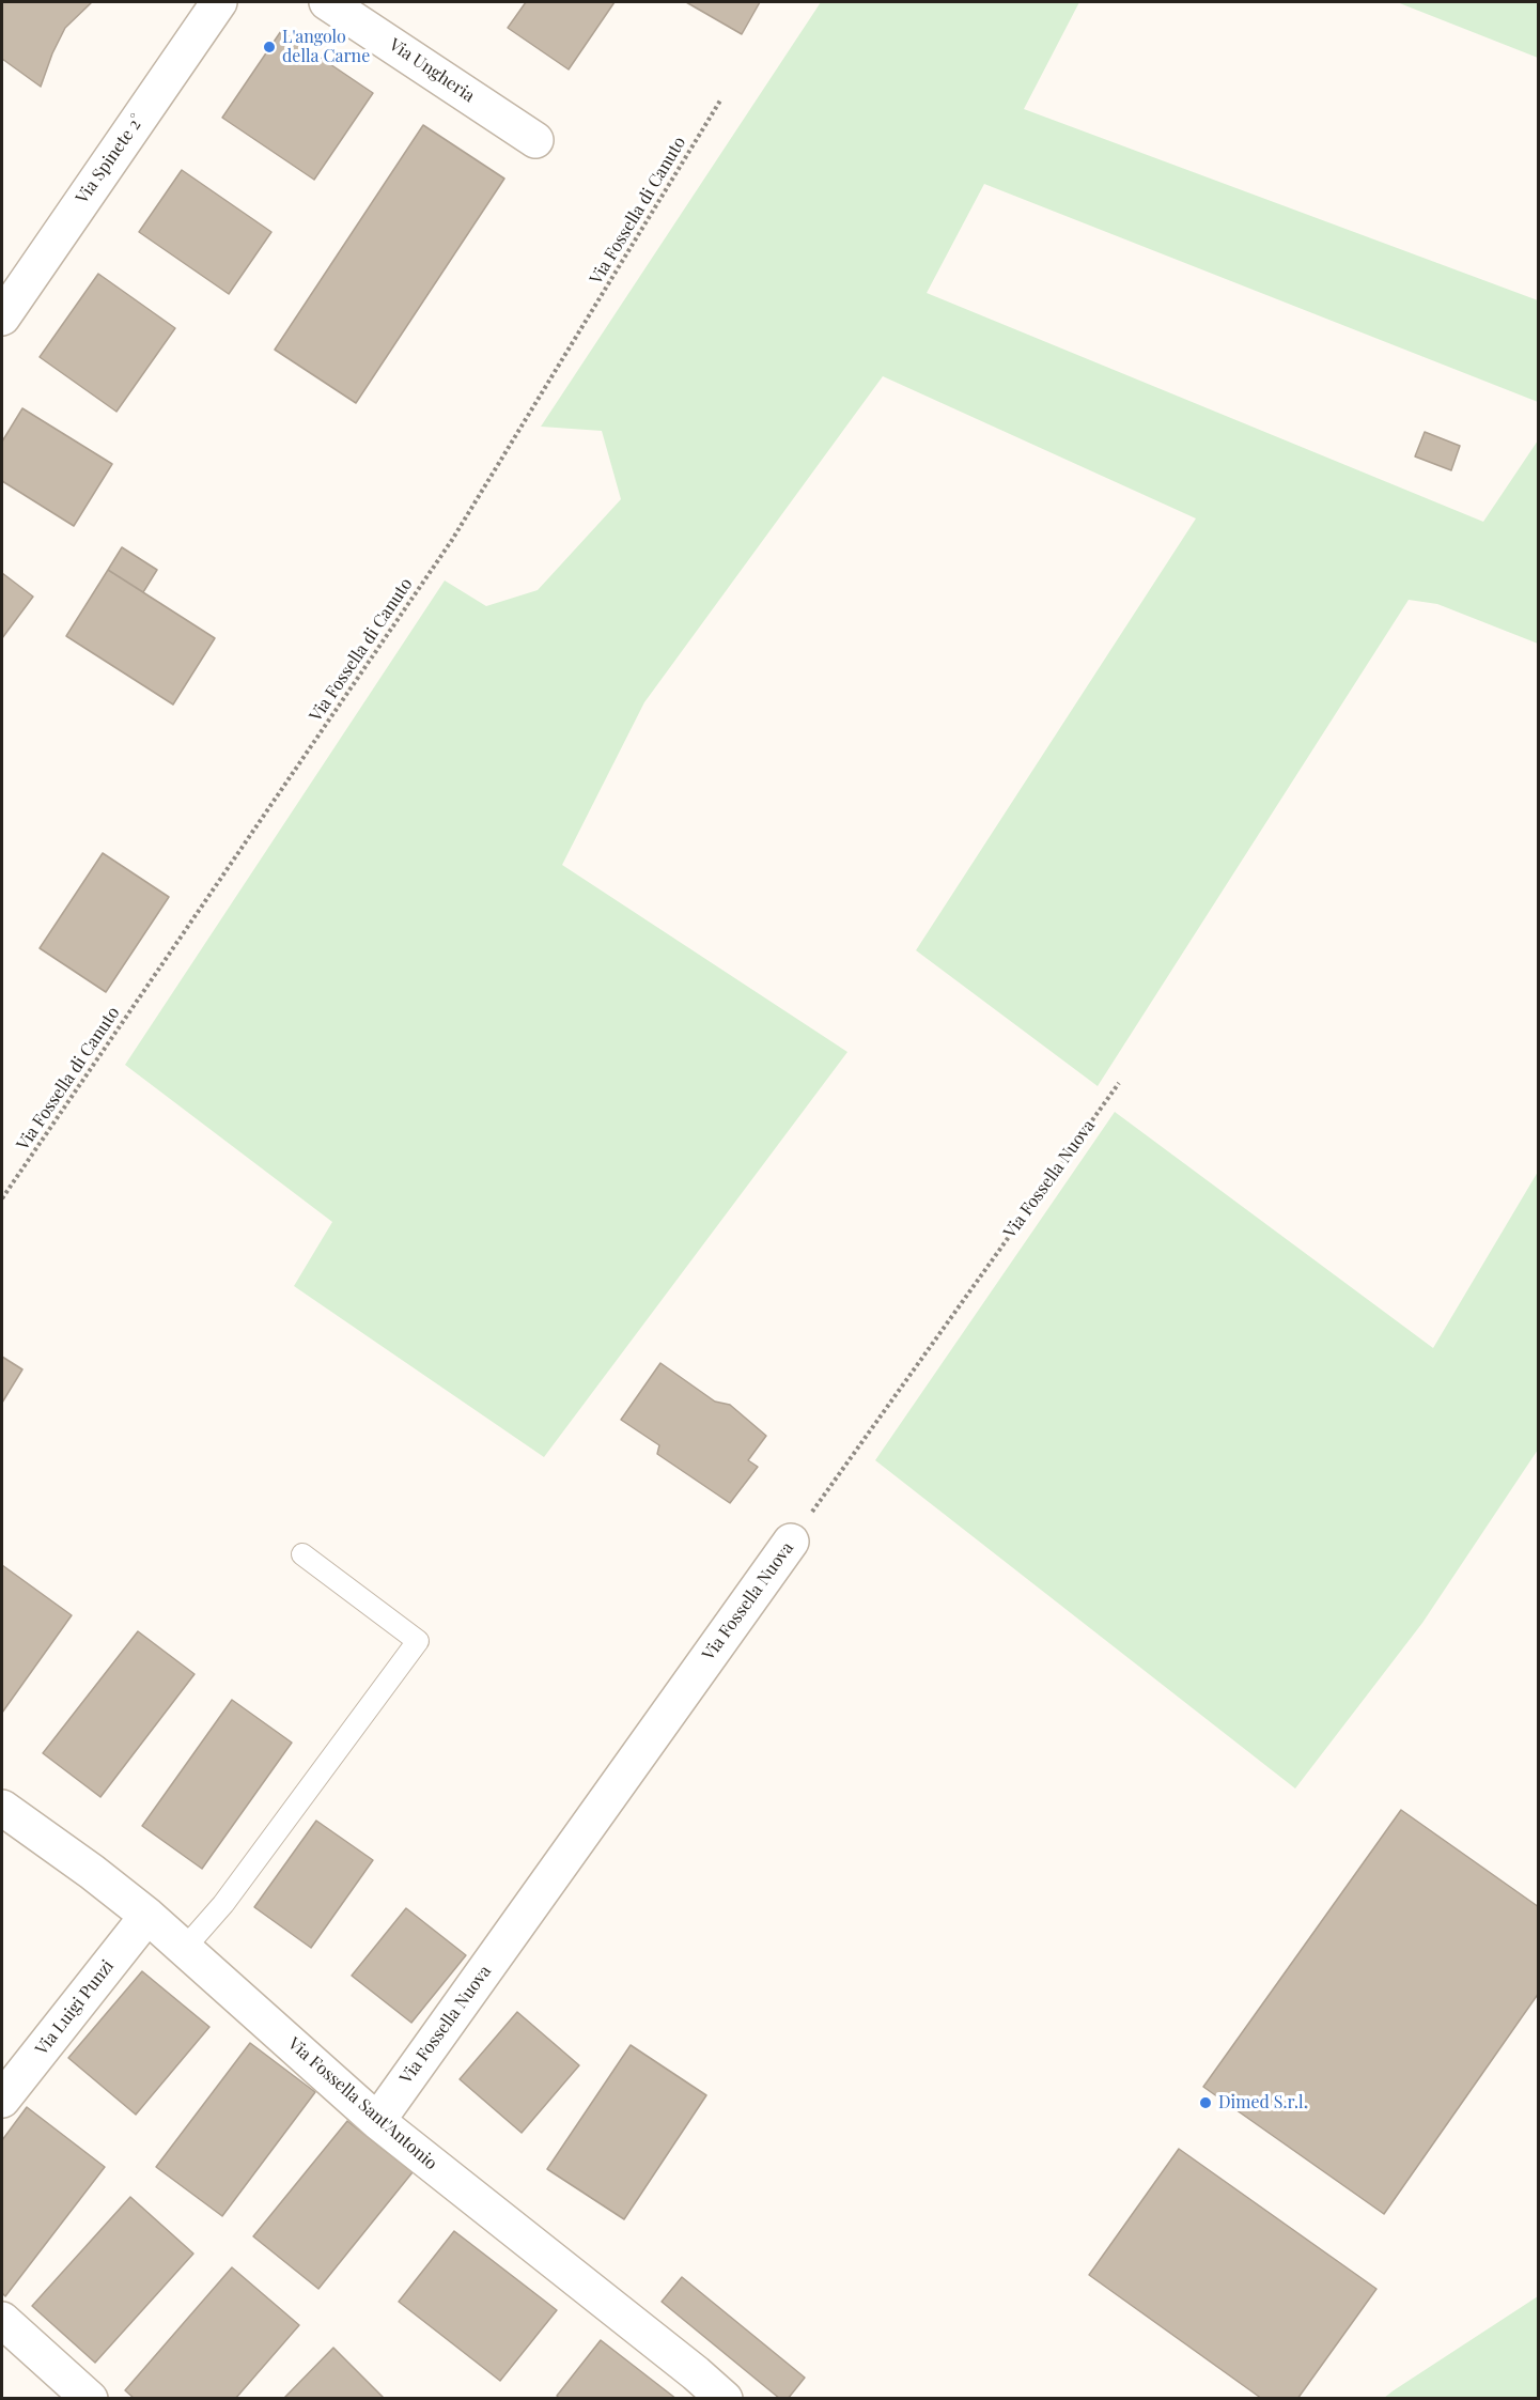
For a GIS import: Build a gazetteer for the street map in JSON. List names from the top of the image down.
{
  "streets": {
    "street": [
      "Via Ungheria",
      "Via Spinete 2°",
      "Via Fossella Nuova",
      "Via Luigi Punzi",
      "Via Fossella Sant'Antonio"
    ],
    "path": ["Via Fossella di Canuto"]
  },
  "crossings": [
    ["Via Fossella Nuova", "Via Fossella Sant'Antonio"],
    ["Via Luigi Punzi", "Via Fossella Sant'Antonio"]
  ],
  "places": ["L'angolo della Carne", "Dimed S.r.l."]
}
